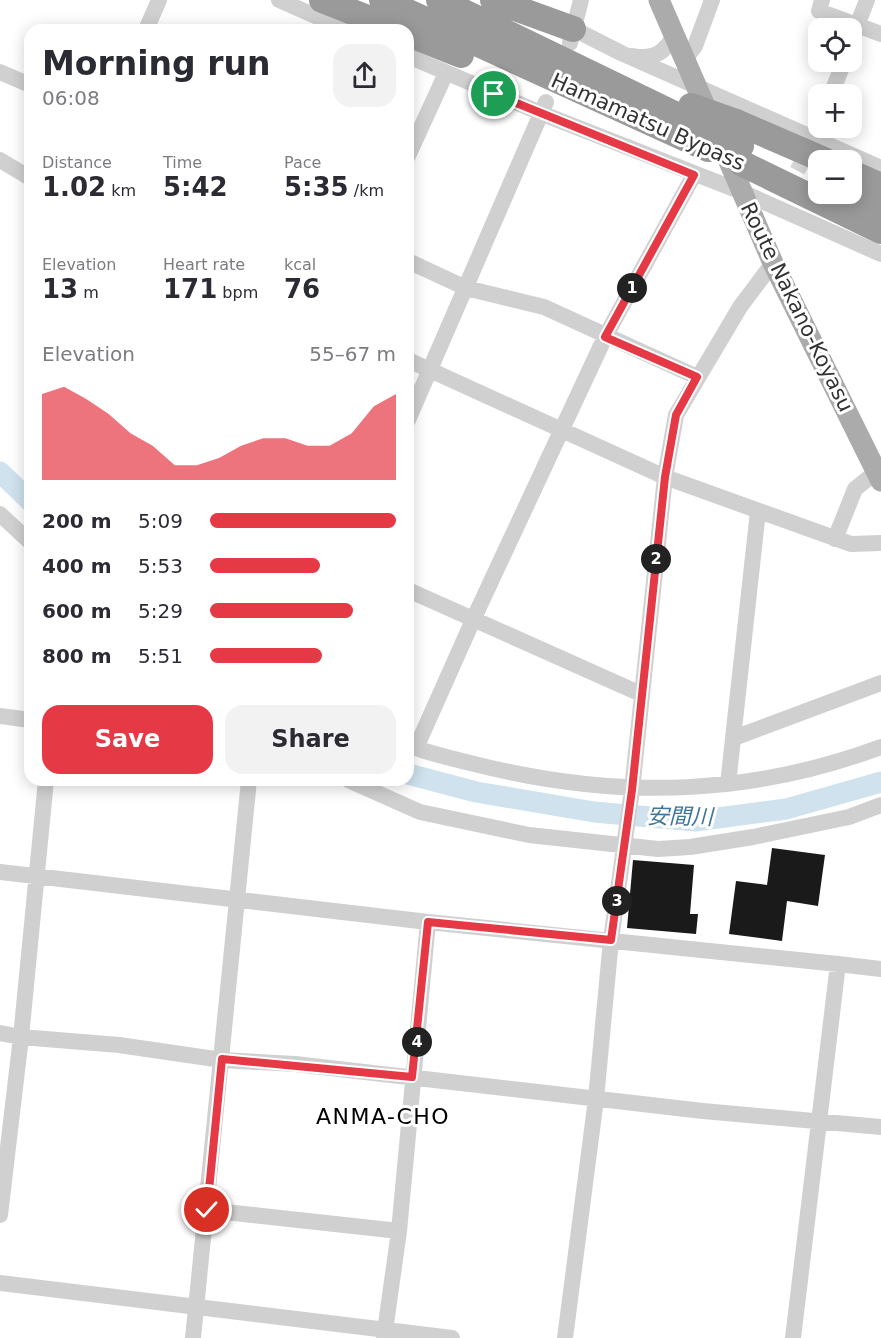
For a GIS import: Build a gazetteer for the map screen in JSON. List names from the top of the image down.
{
  "streets": {
    "highway": ["Hamamatsu Bypass"],
    "main road": ["Route Nakano-Koyasu"]
  },
  "districts": ["ANMA-CHO"],
  "water": ["安間川"],
  "page": {
    "map_buttons": ["+", "−"],
    "heading": ["Morning run", "06:08"],
    "stats": [
      ["Distance", "1.02 km"],
      ["Time", "5:42"],
      ["Pace", "5:35 /km"],
      ["Elevation", "13 m"],
      ["Heart rate", "171 bpm"],
      ["kcal", "76"]
    ],
    "pins": [
      "1",
      "2",
      "3",
      "4"
    ],
    "chart": ["Elevation", "55–67 m"],
    "list": [
      {
        "name": "200 m",
        "note": "5:09"
      },
      {
        "name": "400 m",
        "note": "5:53"
      },
      {
        "name": "600 m",
        "note": "5:29"
      },
      {
        "name": "800 m",
        "note": "5:51"
      }
    ],
    "buttons": ["Save", "Share"]
  }
}
